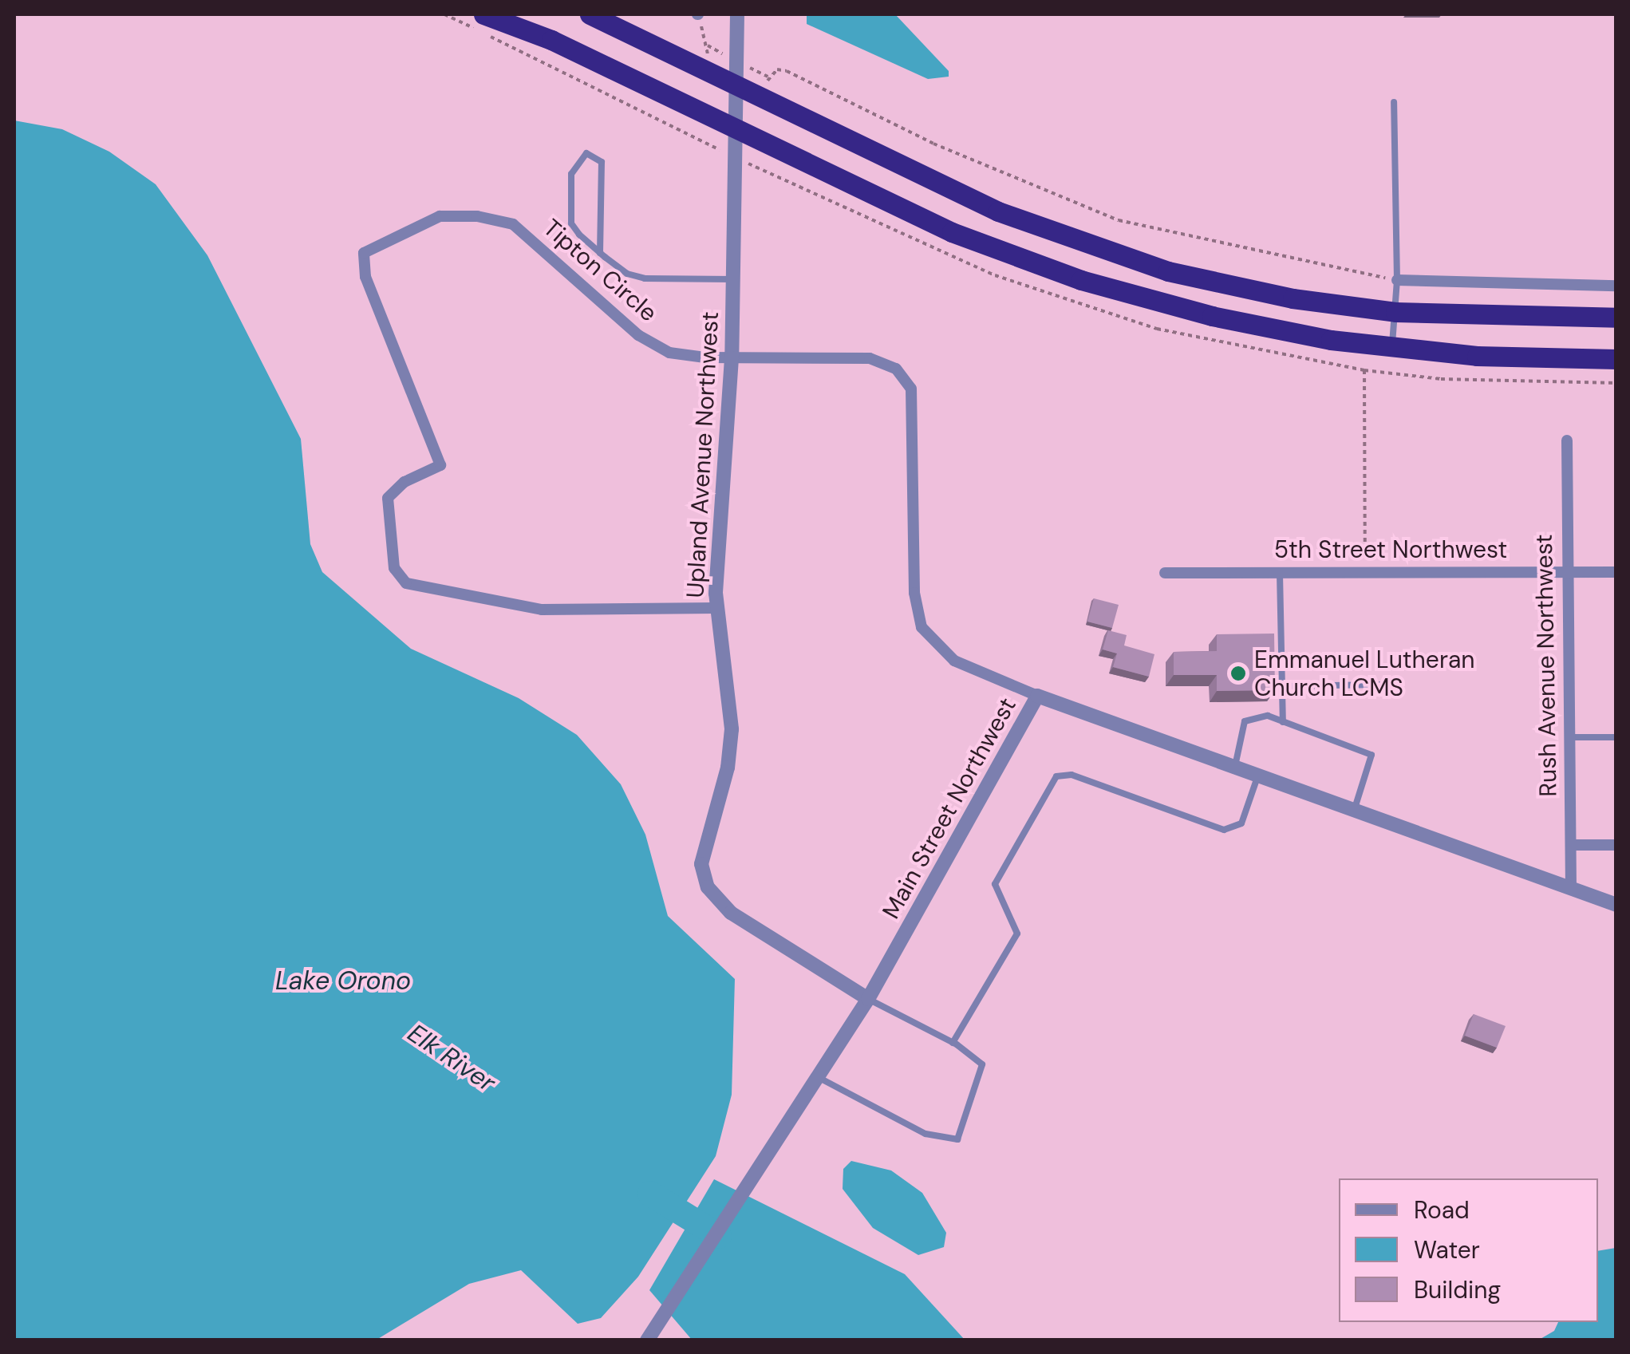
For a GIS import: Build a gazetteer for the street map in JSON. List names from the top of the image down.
{
  "streets": {
    "street": [
      "Tipton Circle",
      "Upland Avenue Northwest",
      "5th Street Northwest",
      "Rush Avenue Northwest",
      "Main Street Northwest"
    ]
  },
  "crossings": [
    ["Tipton Circle", "Upland Avenue Northwest"],
    ["Tipton Circle", "Main Street Northwest"],
    ["Upland Avenue Northwest", "Main Street Northwest"],
    ["5th Street Northwest", "Rush Avenue Northwest"],
    ["Rush Avenue Northwest", "Main Street Northwest"]
  ],
  "water": ["Lake Orono", "Elk River"],
  "places": ["Emmanuel Lutheran Church LCMS"],
  "legend": ["Road", "Water", "Building"]
}
